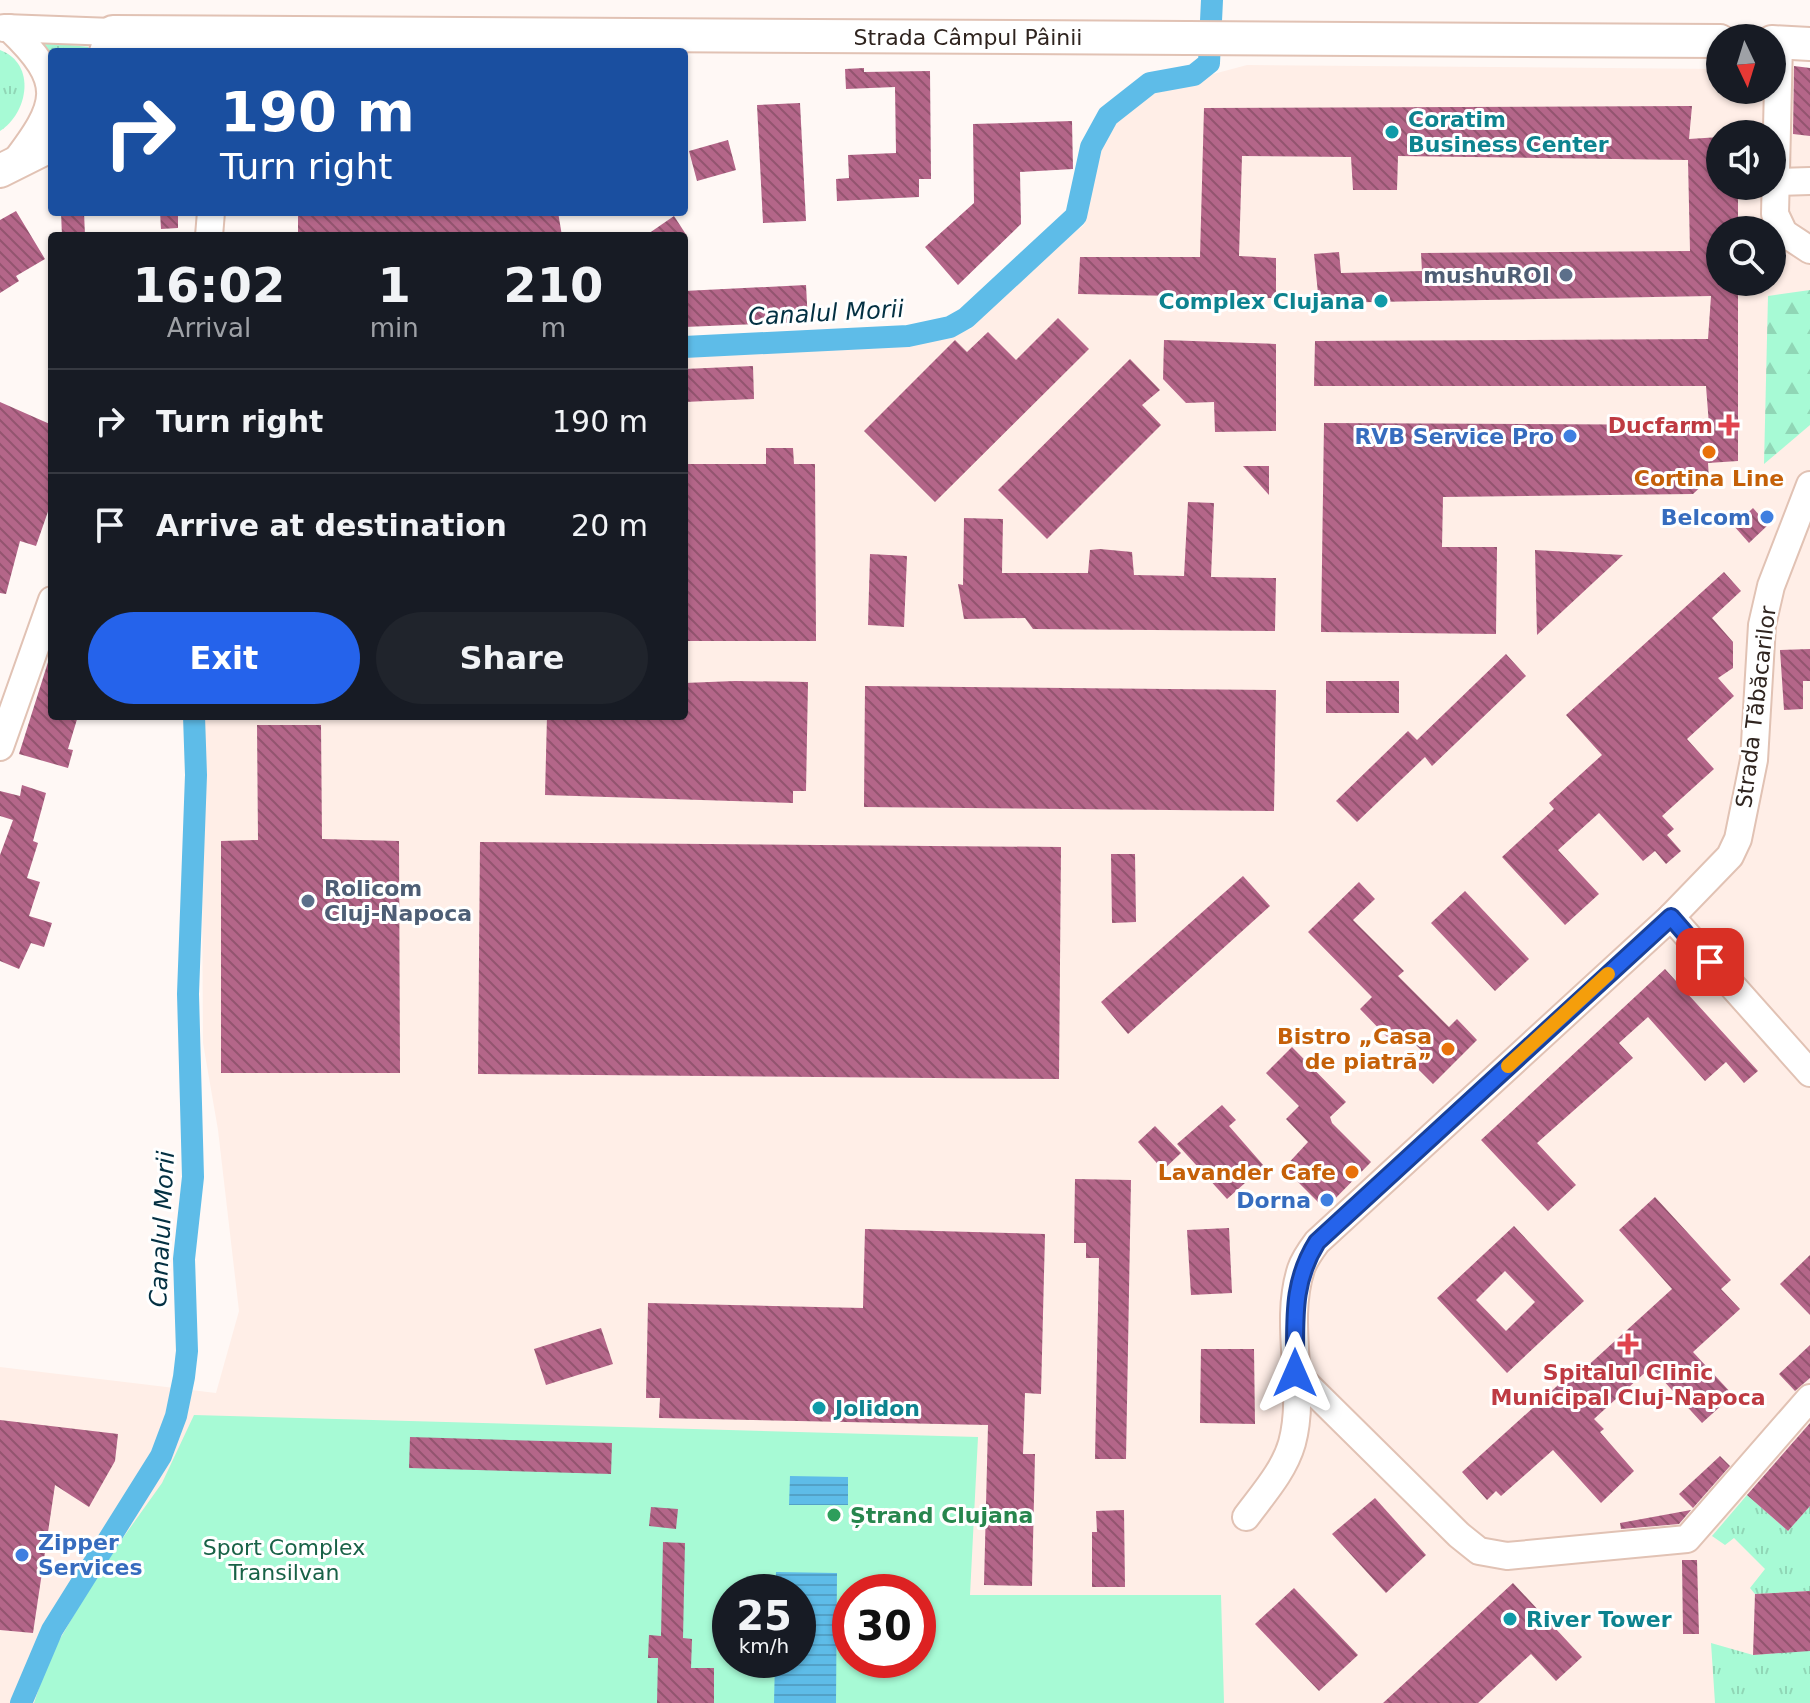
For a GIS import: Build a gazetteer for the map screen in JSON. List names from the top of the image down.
{
  "streets": {
    "street": ["Strada Câmpul Pâinii", "Strada Tăbăcarilor"]
  },
  "water": ["Canalul Morii"],
  "parks": ["Sport Complex Transilvan"],
  "places": {
    "other": [
      "Coratim Business Center",
      "mushuROI",
      "Complex Clujana",
      "RVB Service Pro",
      "Cortina Line",
      "Belcom",
      "Rolicom Cluj-Napoca",
      "Bistro „Casa de piatră”",
      "Lavander Cafe",
      "Dorna",
      "Jolidon",
      "Ștrand Clujana",
      "Zipper Services",
      "River Tower"
    ],
    "health": ["Ducfarm", "Spitalul Clinic Municipal Cluj-Napoca"]
  },
  "north": "bottom",
  "page": {
    "turn": ["190 m", "Turn right"],
    "eta": [
      "16:02",
      "Arrival",
      "1",
      "min",
      "210",
      "m"
    ],
    "list": [
      {
        "name": "Turn right",
        "value": "190 m"
      },
      {
        "name": "Arrive at destination",
        "value": "20 m"
      }
    ],
    "buttons": ["Exit", "Share"],
    "speed": "25 km/h",
    "limit": "30"
  }
}
